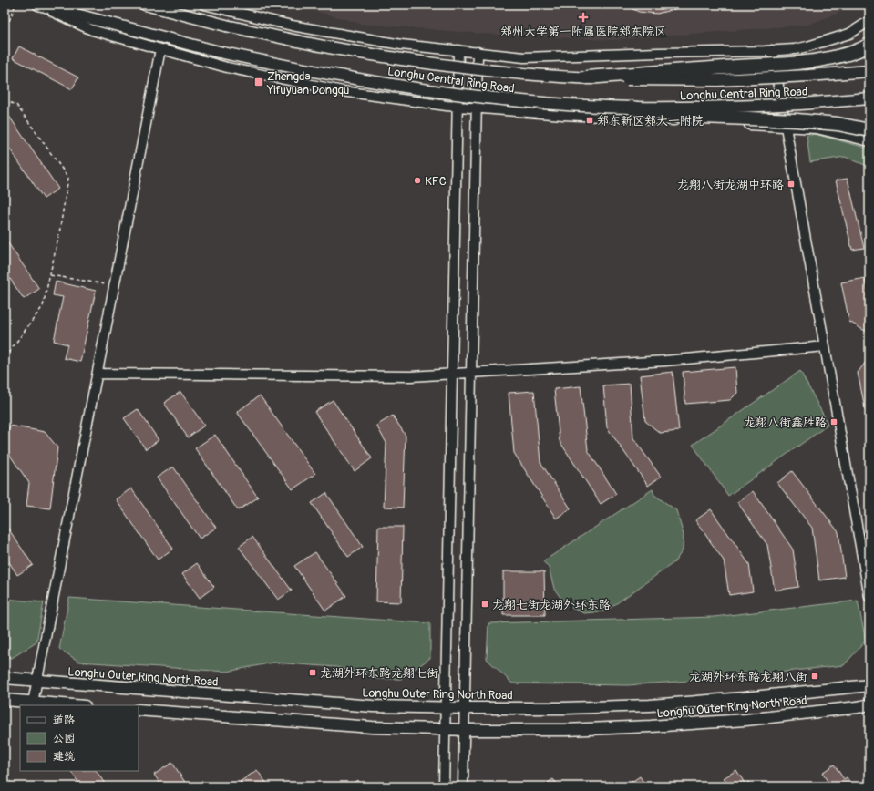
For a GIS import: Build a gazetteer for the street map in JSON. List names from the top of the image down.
{
  "streets": {
    "main road": ["Longhu Central Ring Road", "Longhu Outer Ring North Road"]
  },
  "places": {
    "health": ["郑州大学第一附属医院郑东院区"],
    "transit": [
      "Zhengda Yifuyuan Dongqu",
      "郑东新区郑大一附院",
      "龙翔八街龙湖中环路",
      "龙翔八街鑫胜路",
      "龙翔七街龙湖外环东路",
      "龙湖外环东路龙翔七街",
      "龙湖外环东路龙翔八街"
    ],
    "other": ["KFC"]
  },
  "legend": ["道路", "公园", "建筑"]
}
